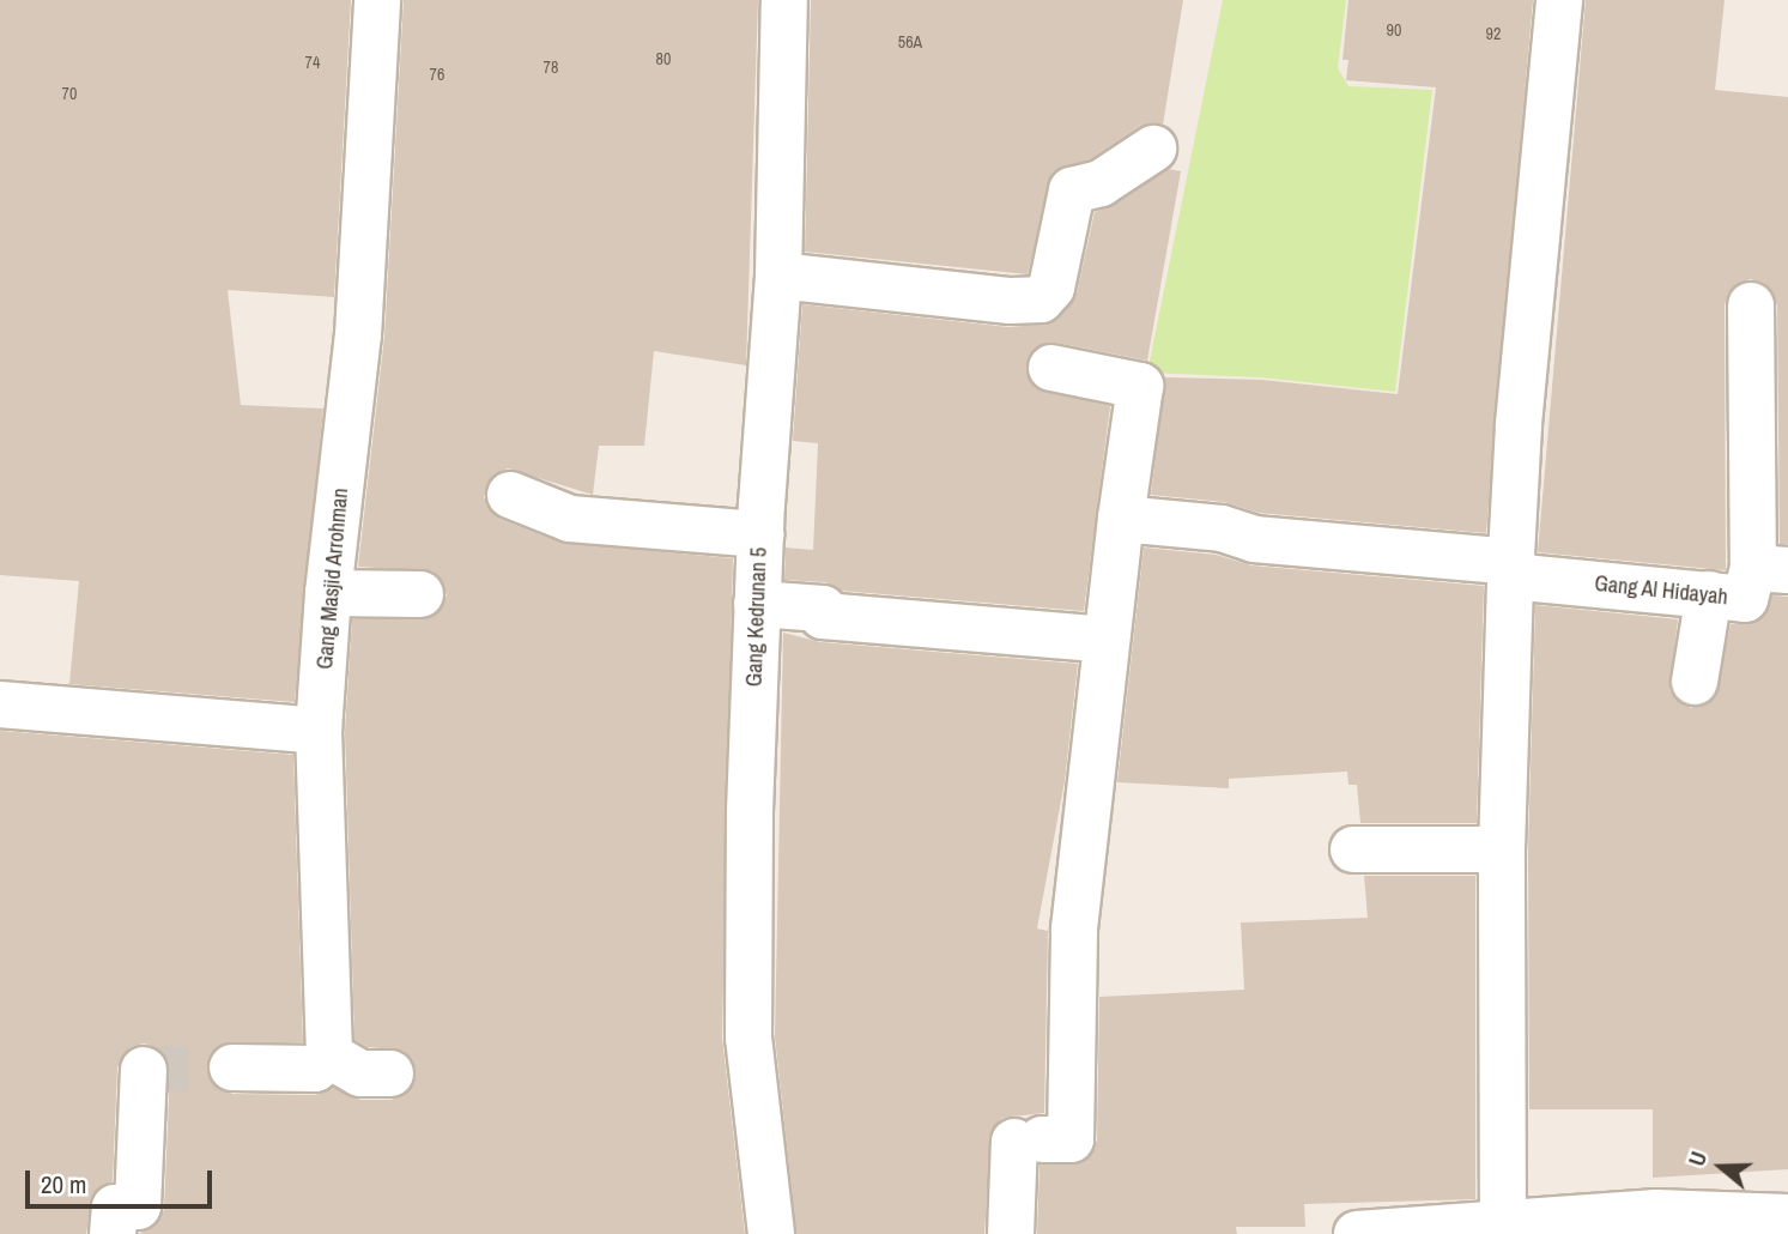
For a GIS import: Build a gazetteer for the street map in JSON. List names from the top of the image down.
{
  "streets": {
    "street": ["Gang Masjid Arrohman", "Gang Al Hidayah", "Gang Kedrunan 5"]
  },
  "house_numbers": [
    "90",
    "92",
    "56A",
    "80",
    "74",
    "78",
    "76",
    "70"
  ],
  "scale_bar": "20 m",
  "north": "left"
}
